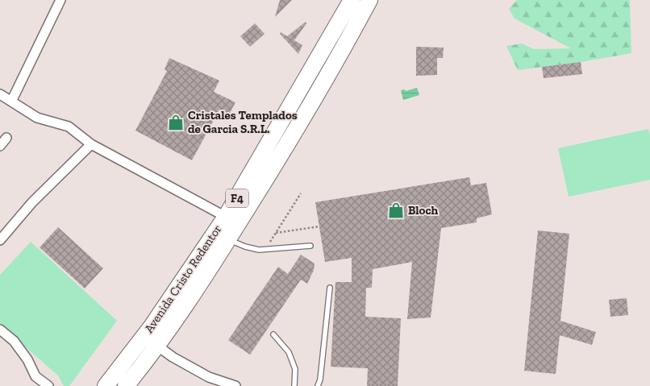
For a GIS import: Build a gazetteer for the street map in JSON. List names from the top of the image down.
{
  "streets": {
    "highway": ["F4", "Avenida Cristo Redentor"]
  },
  "places": {
    "shop": ["Cristales Templados de Garcia S.R.L.", "Bloch"]
  }
}
